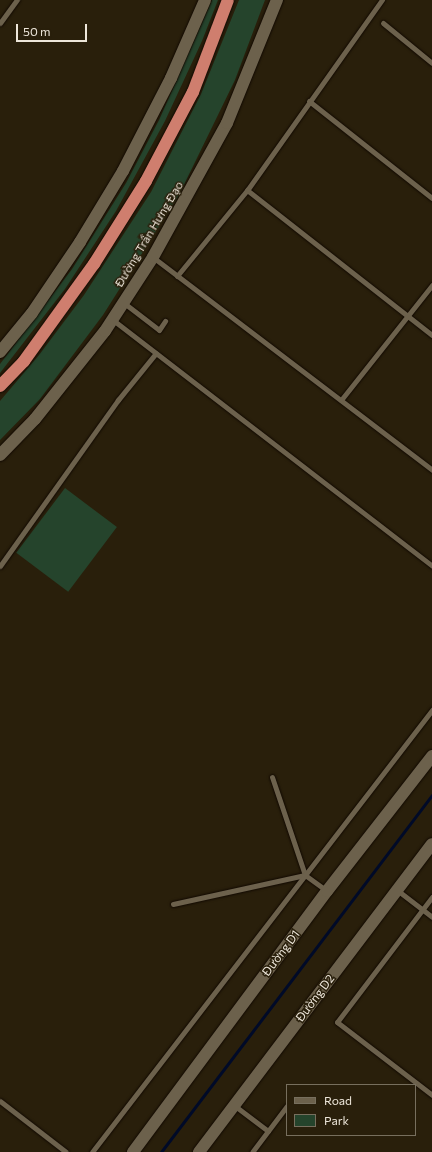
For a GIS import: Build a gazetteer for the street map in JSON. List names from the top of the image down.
{
  "streets": {
    "main road": ["Đường Trần Hưng Đạo", "Đường D1", "Đường D2"]
  },
  "legend": ["Road", "Park"],
  "scale_bar": "50 m"
}
